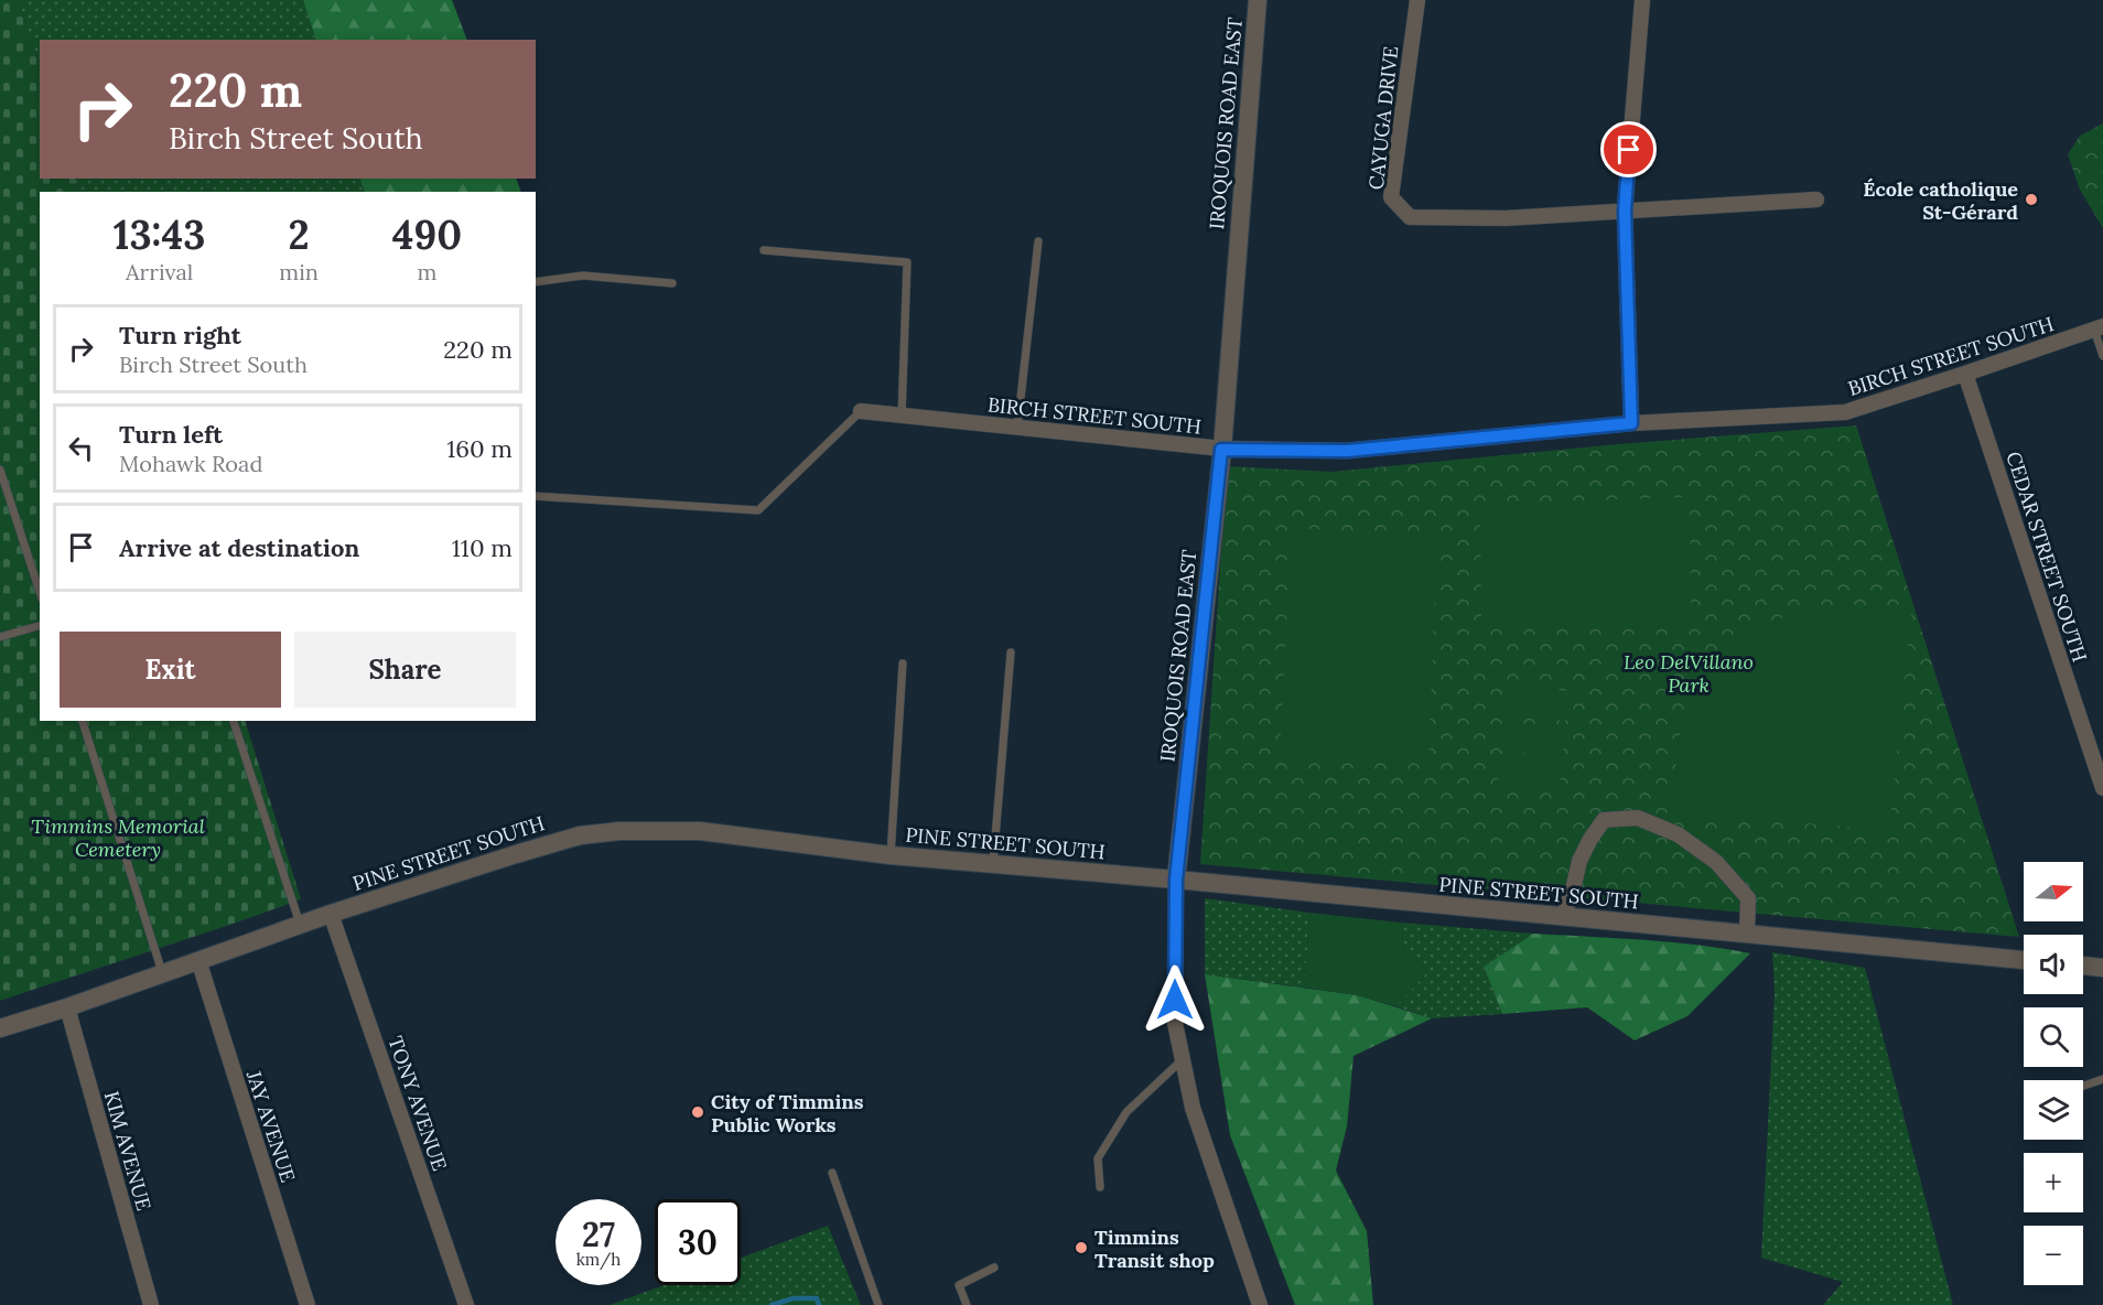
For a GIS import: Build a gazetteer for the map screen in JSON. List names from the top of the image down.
{
  "streets": {
    "street": [
      "CAYUGA DRIVE",
      "IROQUOIS ROAD EAST",
      "BIRCH STREET SOUTH",
      "CEDAR STREET SOUTH",
      "PINE STREET SOUTH",
      "TONY AVENUE",
      "JAY AVENUE",
      "KIM AVENUE"
    ]
  },
  "crossings": [
    ["IROQUOIS ROAD EAST", "BIRCH STREET SOUTH"],
    ["IROQUOIS ROAD EAST", "PINE STREET SOUTH"],
    ["BIRCH STREET SOUTH", "CEDAR STREET SOUTH"],
    ["PINE STREET SOUTH", "TONY AVENUE"],
    ["PINE STREET SOUTH", "JAY AVENUE"],
    ["PINE STREET SOUTH", "KIM AVENUE"]
  ],
  "parks": ["Leo DelVillano Park", "Timmins Memorial Cemetery"],
  "places": ["École catholique St-Gérard", "City of Timmins Public Works", "Timmins Transit shop"],
  "north": "right",
  "page": {
    "turn": ["220 m", "Birch Street South"],
    "eta": [
      "13:43",
      "Arrival",
      "2",
      "min",
      "490",
      "m"
    ],
    "list": [
      {
        "name": "Turn right",
        "note": "Birch Street South",
        "value": "220 m"
      },
      {
        "name": "Turn left",
        "note": "Mohawk Road",
        "value": "160 m"
      },
      {
        "name": "Arrive at destination",
        "value": "110 m"
      }
    ],
    "buttons": ["Exit", "Share"],
    "map_buttons": ["+", "−"],
    "speed": "27 km/h",
    "limit": "30"
  }
}
